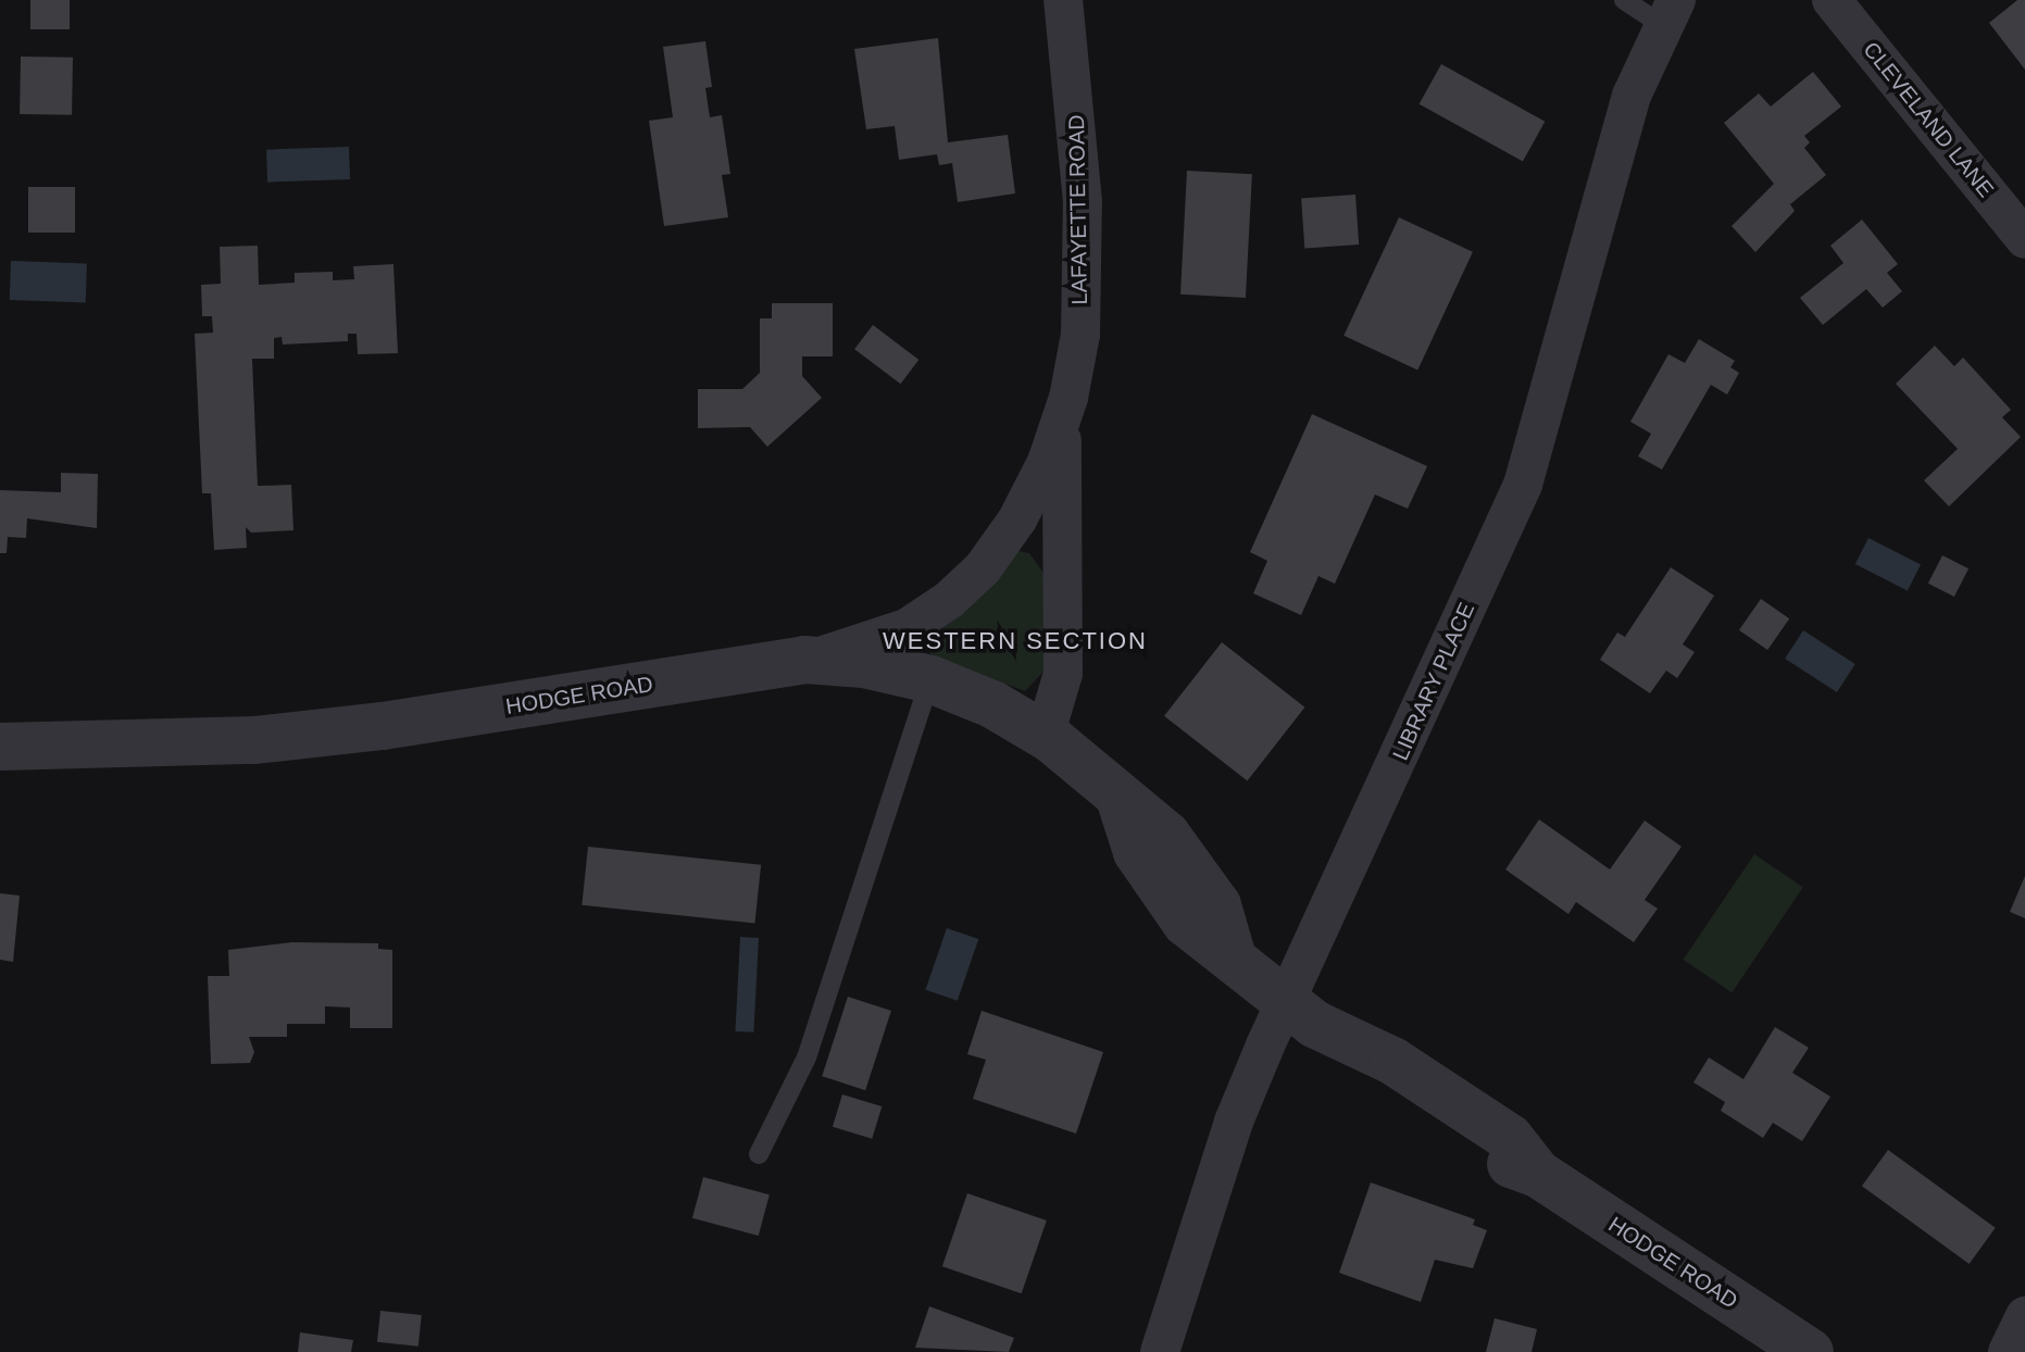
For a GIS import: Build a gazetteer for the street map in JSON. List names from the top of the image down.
{
  "streets": {
    "street": [
      "CLEVELAND LANE",
      "LAFAYETTE ROAD",
      "LIBRARY PLACE",
      "HODGE ROAD"
    ]
  },
  "crossings": [
    ["LAFAYETTE ROAD", "HODGE ROAD"],
    ["LIBRARY PLACE", "HODGE ROAD"]
  ],
  "districts": ["WESTERN SECTION"]
}
